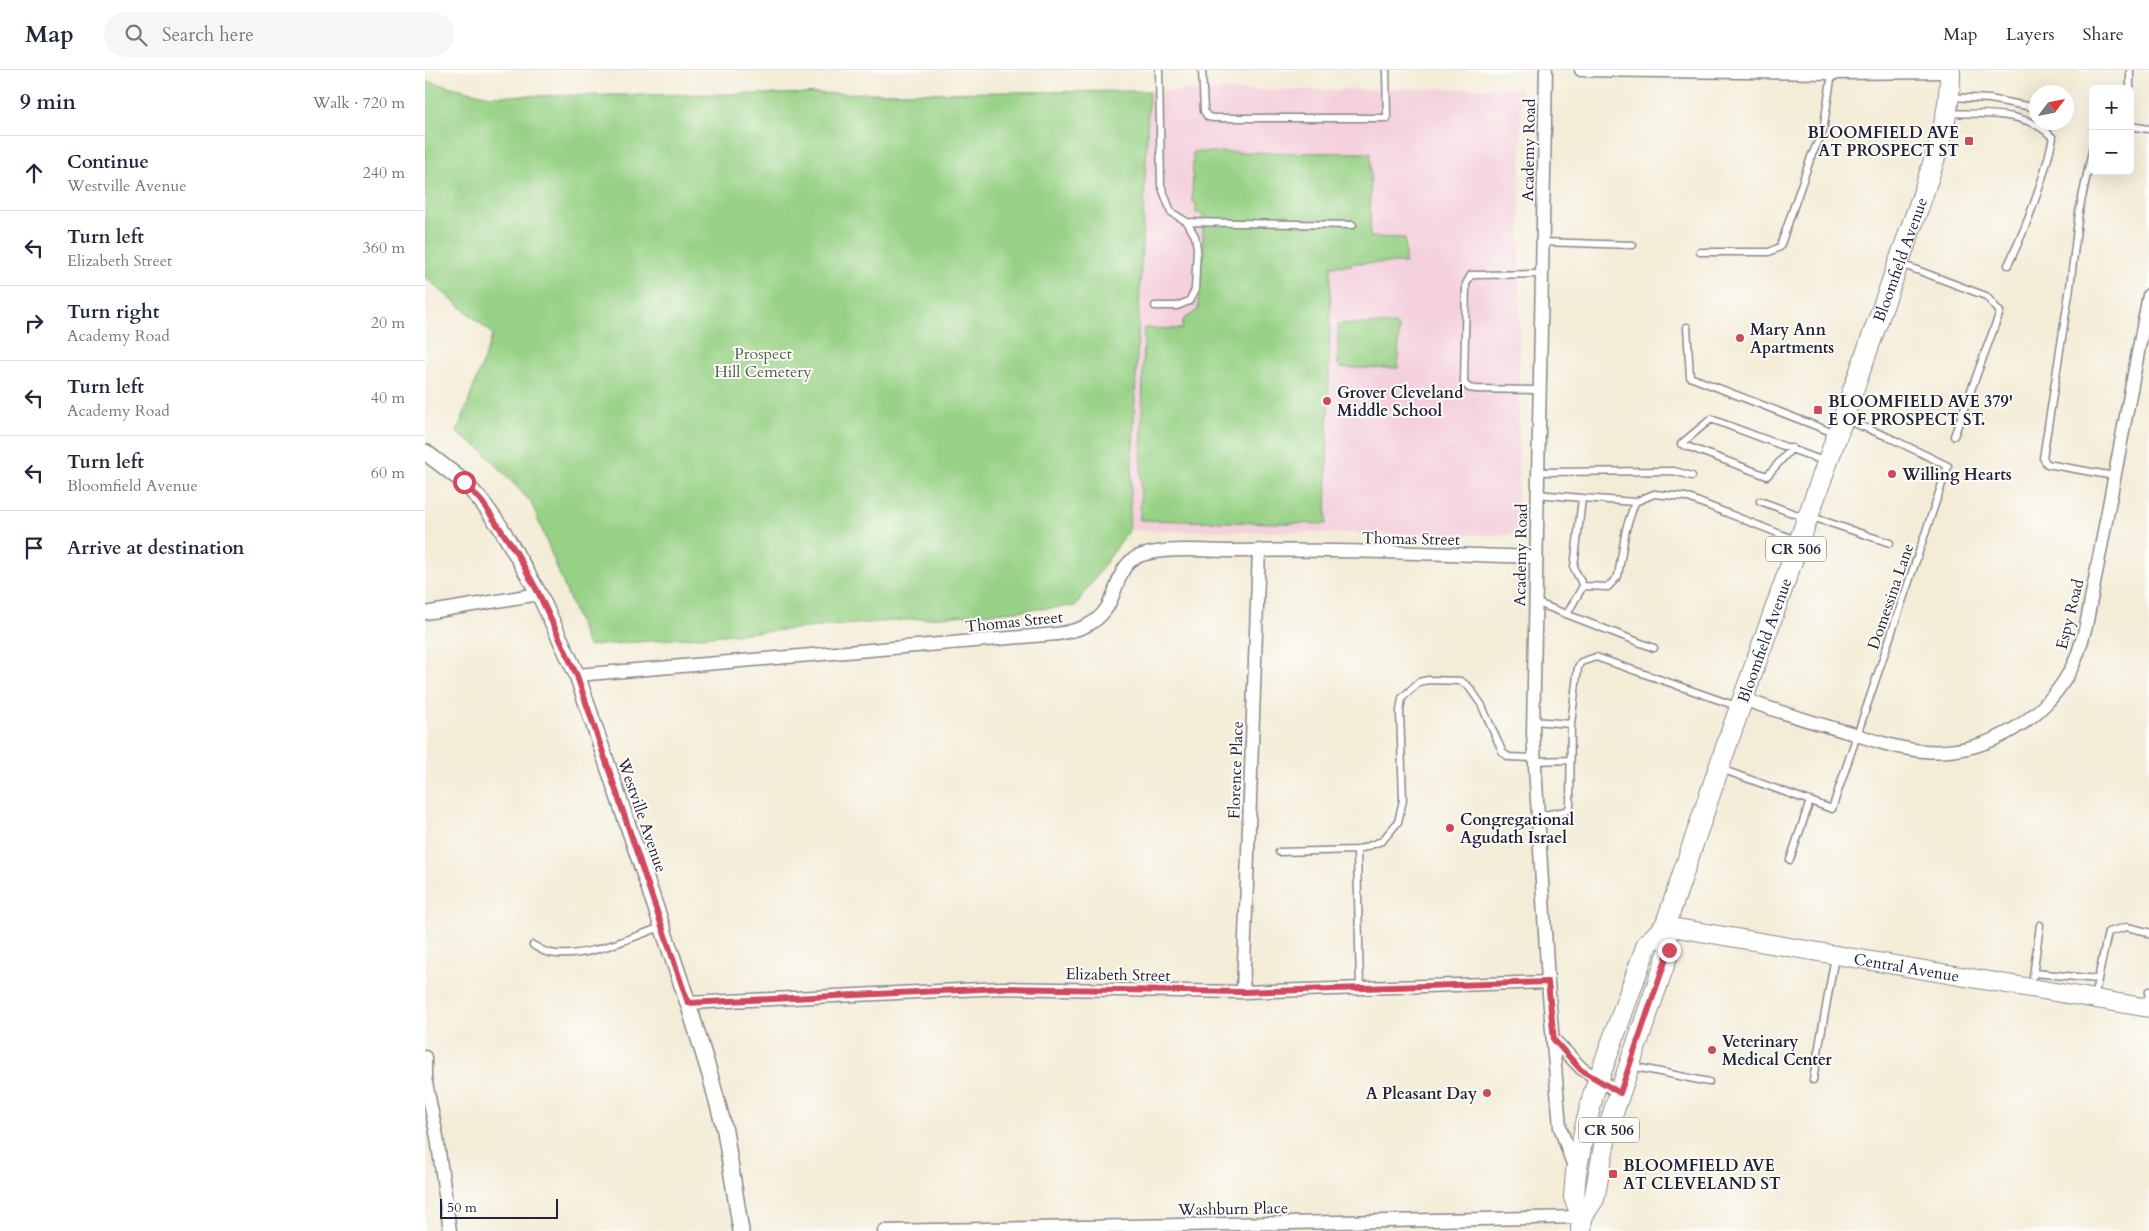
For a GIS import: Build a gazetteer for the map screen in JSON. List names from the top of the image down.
{
  "streets": {
    "main road": ["Bloomfield Avenue", "CR 506", "Central Avenue"],
    "street": [
      "Academy Road",
      "Thomas Street",
      "Espy Road",
      "Florence Place",
      "Westville Avenue",
      "Elizabeth Street",
      "Washburn Place"
    ],
    "lane": ["Domessina Lane"]
  },
  "crossings": [
    ["Academy Road", "Bloomfield Avenue"],
    ["Academy Road", "Thomas Street"],
    ["Academy Road", "Elizabeth Street"],
    ["Bloomfield Avenue", "Domessina Lane"],
    ["Bloomfield Avenue", "Espy Road"],
    ["Bloomfield Avenue", "Central Avenue"],
    ["Bloomfield Avenue", "Washburn Place"],
    ["Thomas Street", "Florence Place"],
    ["Thomas Street", "Westville Avenue"],
    ["Domessina Lane", "Espy Road"],
    ["Florence Place", "Elizabeth Street"],
    ["Westville Avenue", "Elizabeth Street"]
  ],
  "parks": ["Prospect Hill Cemetery"],
  "places": {
    "transit": ["BLOOMFIELD AVE AT PROSPECT ST", "BLOOMFIELD AVE 379' E OF PROSPECT ST.", "BLOOMFIELD AVE AT CLEVELAND ST"],
    "other": [
      "Mary Ann Apartments",
      "Grover Cleveland Middle School",
      "Willing Hearts",
      "Congregational Agudath Israel",
      "Veterinary Medical Center",
      "A Pleasant Day"
    ]
  },
  "scale_bar": "50 m",
  "north": "top right",
  "page": {
    "header": "Map",
    "search": "Search here",
    "nav": ["Map", "Layers", "Share"],
    "heading": ["9 min", "Walk · 720 m"],
    "map_buttons": ["+", "−"],
    "list": [
      ["Continue", "Westville Avenue", "240 m"],
      ["Turn left", "Elizabeth Street", "360 m"],
      ["Turn right", "Academy Road", "20 m"],
      ["Turn left", "Academy Road", "40 m"],
      ["Turn left", "Bloomfield Avenue", "60 m"],
      "Arrive at destination"
    ],
    "scale": "50 m"
  }
}
